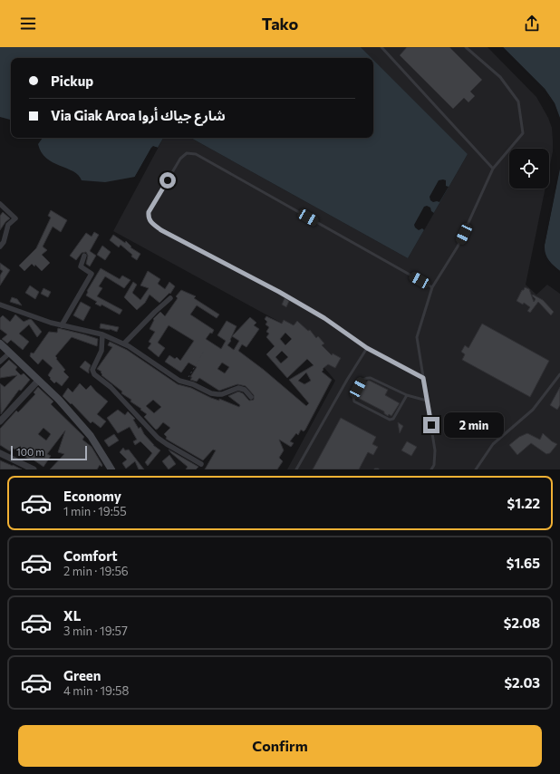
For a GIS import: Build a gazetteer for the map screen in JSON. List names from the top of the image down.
{
  "scale_bar": "100 m",
  "page": {
    "header": "Tako",
    "banner": ["Pickup", "Via Giak Aroa شارع جياك أروا"],
    "bubble": "2 min",
    "scale": "100 m",
    "list": [
      {
        "name": "Economy",
        "note": "1 min · 19:55",
        "value": "$1.22"
      },
      {
        "name": "Comfort",
        "note": "2 min · 19:56",
        "value": "$1.65"
      },
      {
        "name": "XL",
        "note": "3 min · 19:57",
        "value": "$2.08"
      },
      {
        "name": "Green",
        "note": "4 min · 19:58",
        "value": "$2.03"
      }
    ],
    "buttons": "Confirm"
  }
}
